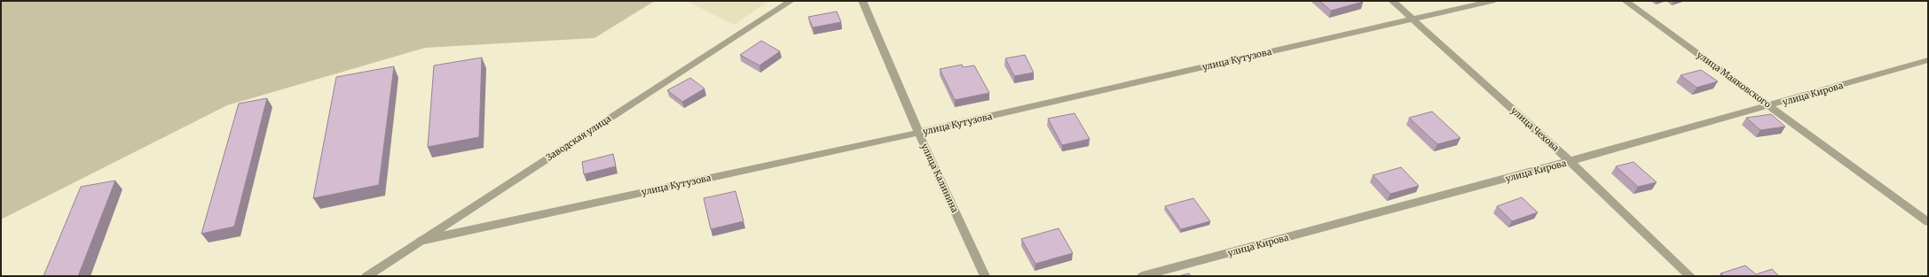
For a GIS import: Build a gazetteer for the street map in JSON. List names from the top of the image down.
{
  "streets": {
    "street": [
      "улица Кутузова",
      "улица Маяковского",
      "улица Кирова",
      "улица Чехова",
      "Заводская улица",
      "улица Калинина"
    ]
  },
  "crossings": [
    ["улица Кутузова", "улица Чехова"],
    ["улица Кутузова", "Заводская улица"],
    ["улица Кутузова", "улица Калинина"],
    ["улица Маяковского", "улица Кирова"],
    ["улица Кирова", "улица Чехова"]
  ]
}
